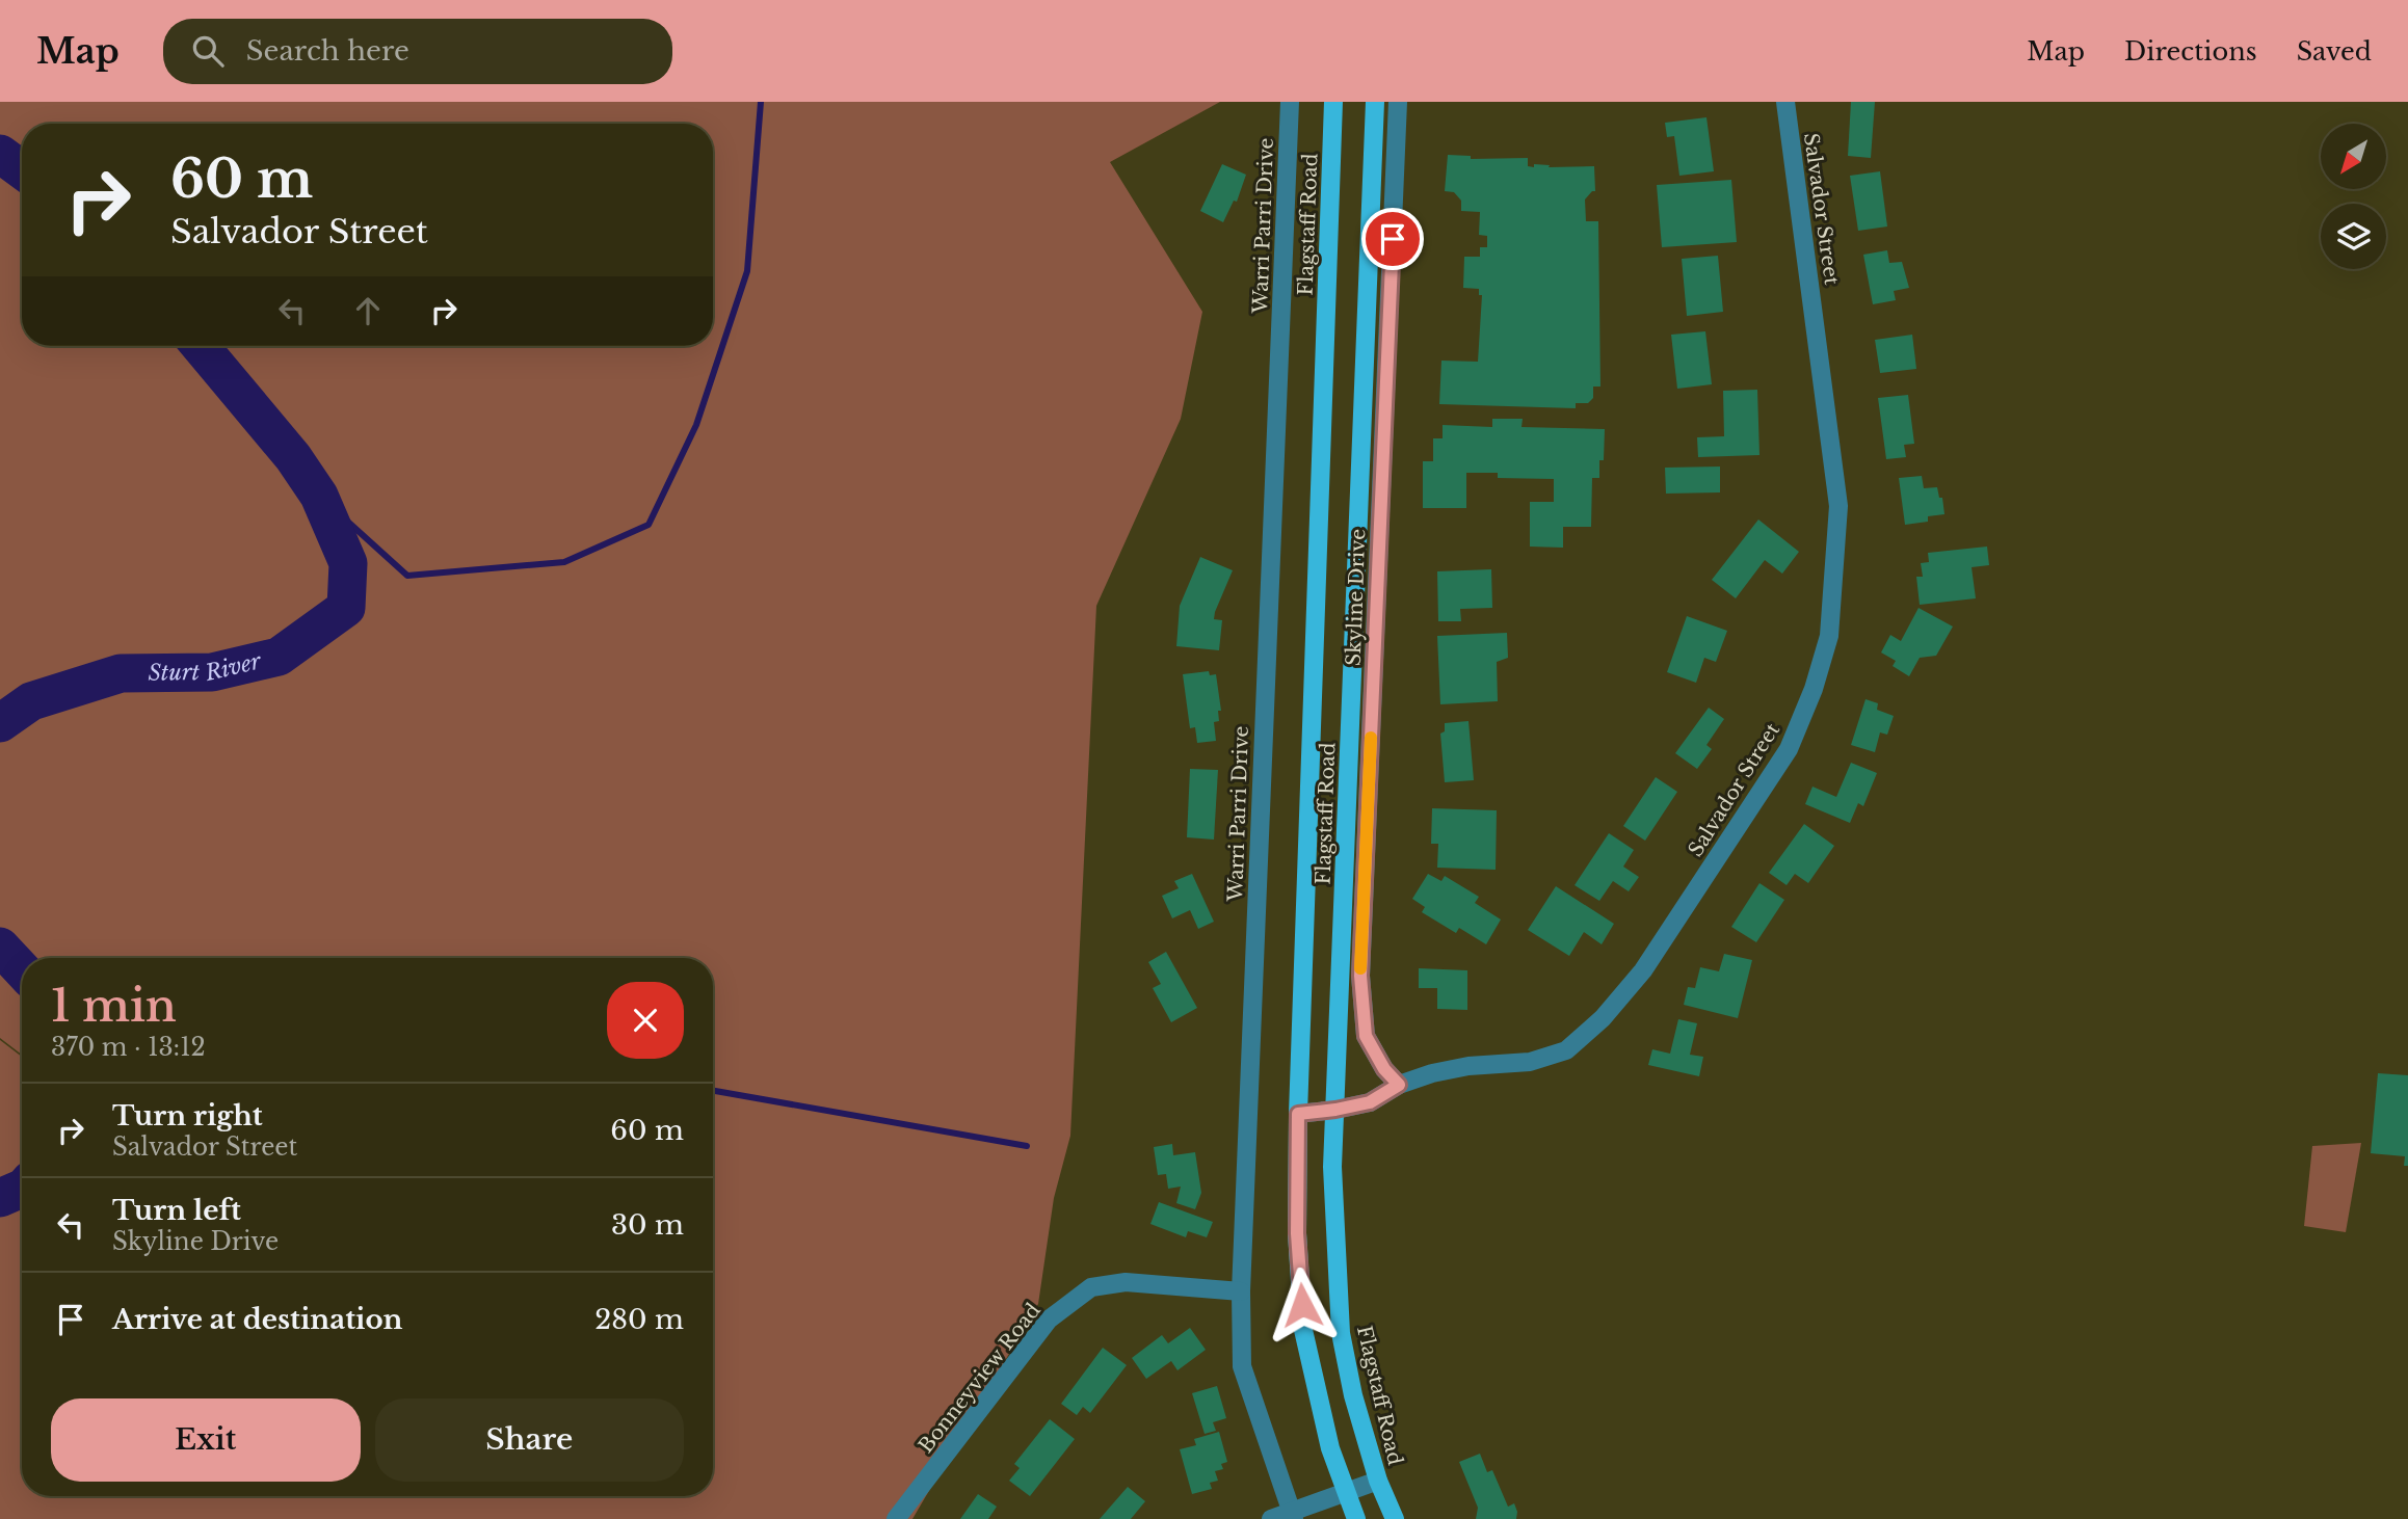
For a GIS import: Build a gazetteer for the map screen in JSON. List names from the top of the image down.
{
  "streets": {
    "main road": ["Flagstaff Road"],
    "street": [
      "Salvador Street",
      "Warri Parri Drive",
      "Skyline Drive",
      "Bonneyview Road"
    ]
  },
  "crossings": [
    ["Salvador Street", "Flagstaff Road"],
    ["Salvador Street", "Skyline Drive"],
    ["Warri Parri Drive", "Bonneyview Road"]
  ],
  "water": ["Sturt River"],
  "north": "bottom left",
  "page": {
    "header": "Map",
    "search": "Search here",
    "nav": ["Map", "Directions", "Saved"],
    "turn": ["60 m", "Salvador Street"],
    "heading": ["1 min", "370 m · 13:12"],
    "list": [
      {
        "name": "Turn right",
        "note": "Salvador Street",
        "value": "60 m"
      },
      {
        "name": "Turn left",
        "note": "Skyline Drive",
        "value": "30 m"
      },
      {
        "name": "Arrive at destination",
        "value": "280 m"
      }
    ],
    "buttons": ["Exit", "Share"]
  }
}
